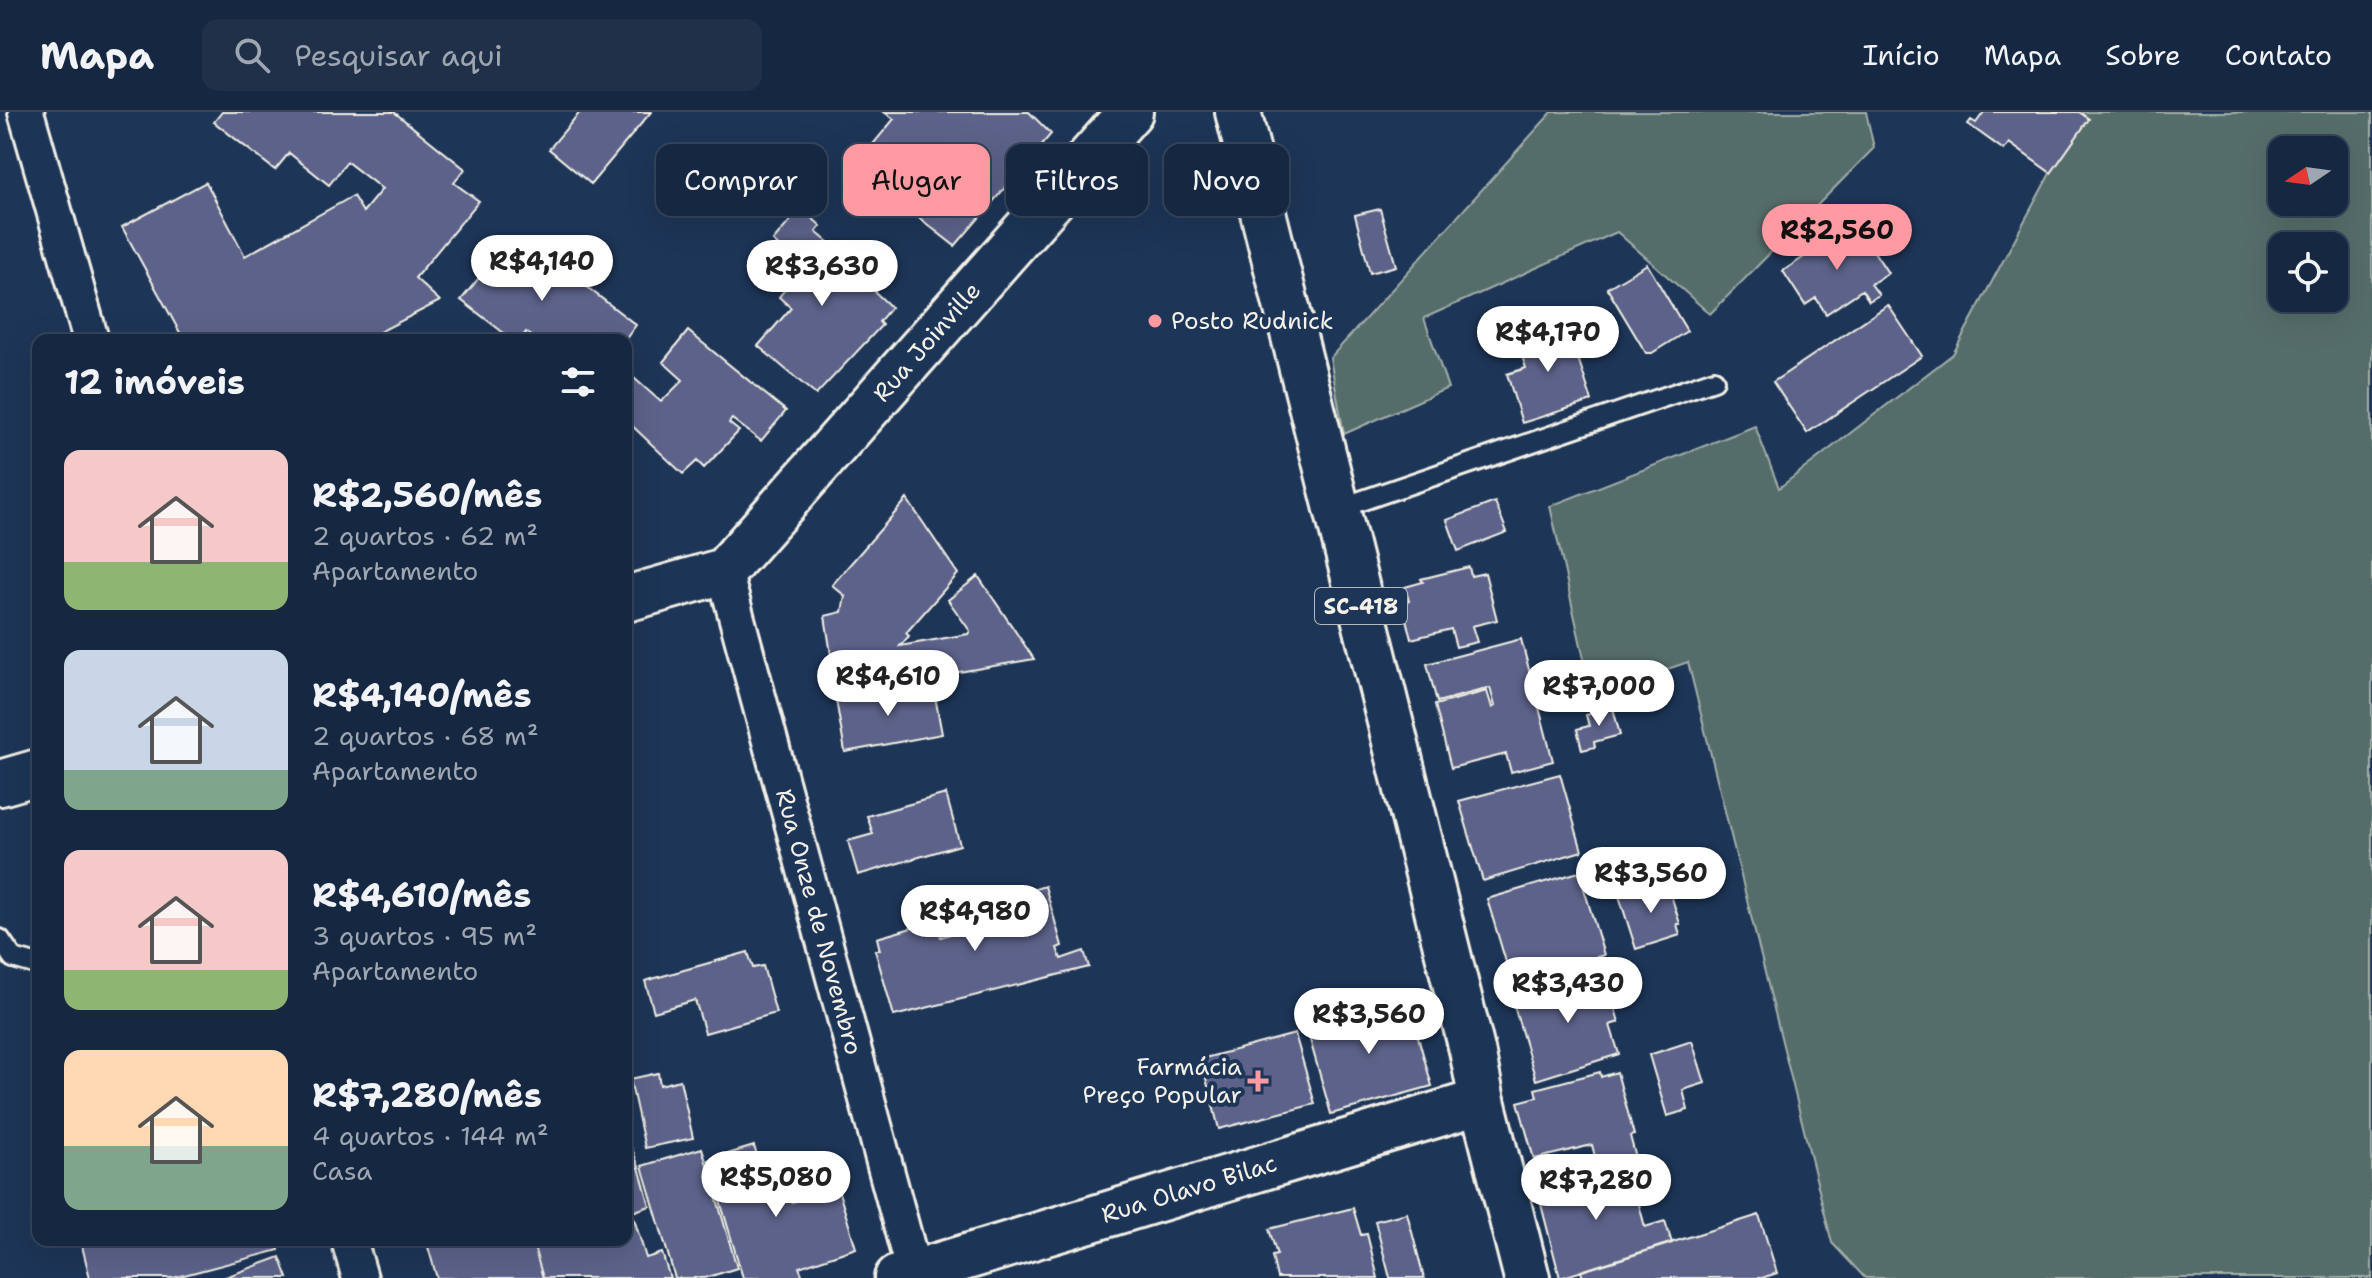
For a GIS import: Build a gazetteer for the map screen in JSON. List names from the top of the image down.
{
  "streets": {
    "main road": ["Rua Joinville", "SC-418", "Rua Olavo Bilac"],
    "street": ["Rua Onze de Novembro"]
  },
  "crossings": [
    ["Rua Joinville", "Rua Onze de Novembro"],
    ["SC-418", "Rua Olavo Bilac"],
    ["Rua Onze de Novembro", "Rua Olavo Bilac"]
  ],
  "places": {
    "other": ["Posto Rudnick"],
    "health": ["Farmácia Preço Popular"]
  },
  "north": "left",
  "page": {
    "header": "Mapa",
    "search": "Pesquisar aqui",
    "nav": [
      "Início",
      "Mapa",
      "Sobre",
      "Contato"
    ],
    "chip": [
      "Comprar",
      "Alugar",
      "Filtros",
      "Novo"
    ],
    "price": [
      "R$2,560",
      "R$4,140",
      "R$3,630",
      "R$4,170",
      "R$4,610",
      "R$7,000",
      "R$3,560",
      "R$4,980",
      "R$3,430",
      "R$3,560",
      "R$5,080",
      "R$7,280"
    ],
    "heading": "12 imóveis",
    "list": [
      {
        "name": "R$2,560/mês",
        "note": "2 quartos · 62 m² · Apartamento"
      },
      {
        "name": "R$4,140/mês",
        "note": "2 quartos · 68 m² · Apartamento"
      },
      {
        "name": "R$4,610/mês",
        "note": "3 quartos · 95 m² · Apartamento"
      },
      {
        "name": "R$7,280/mês",
        "note": "4 quartos · 144 m² · Casa"
      }
    ]
  }
}
